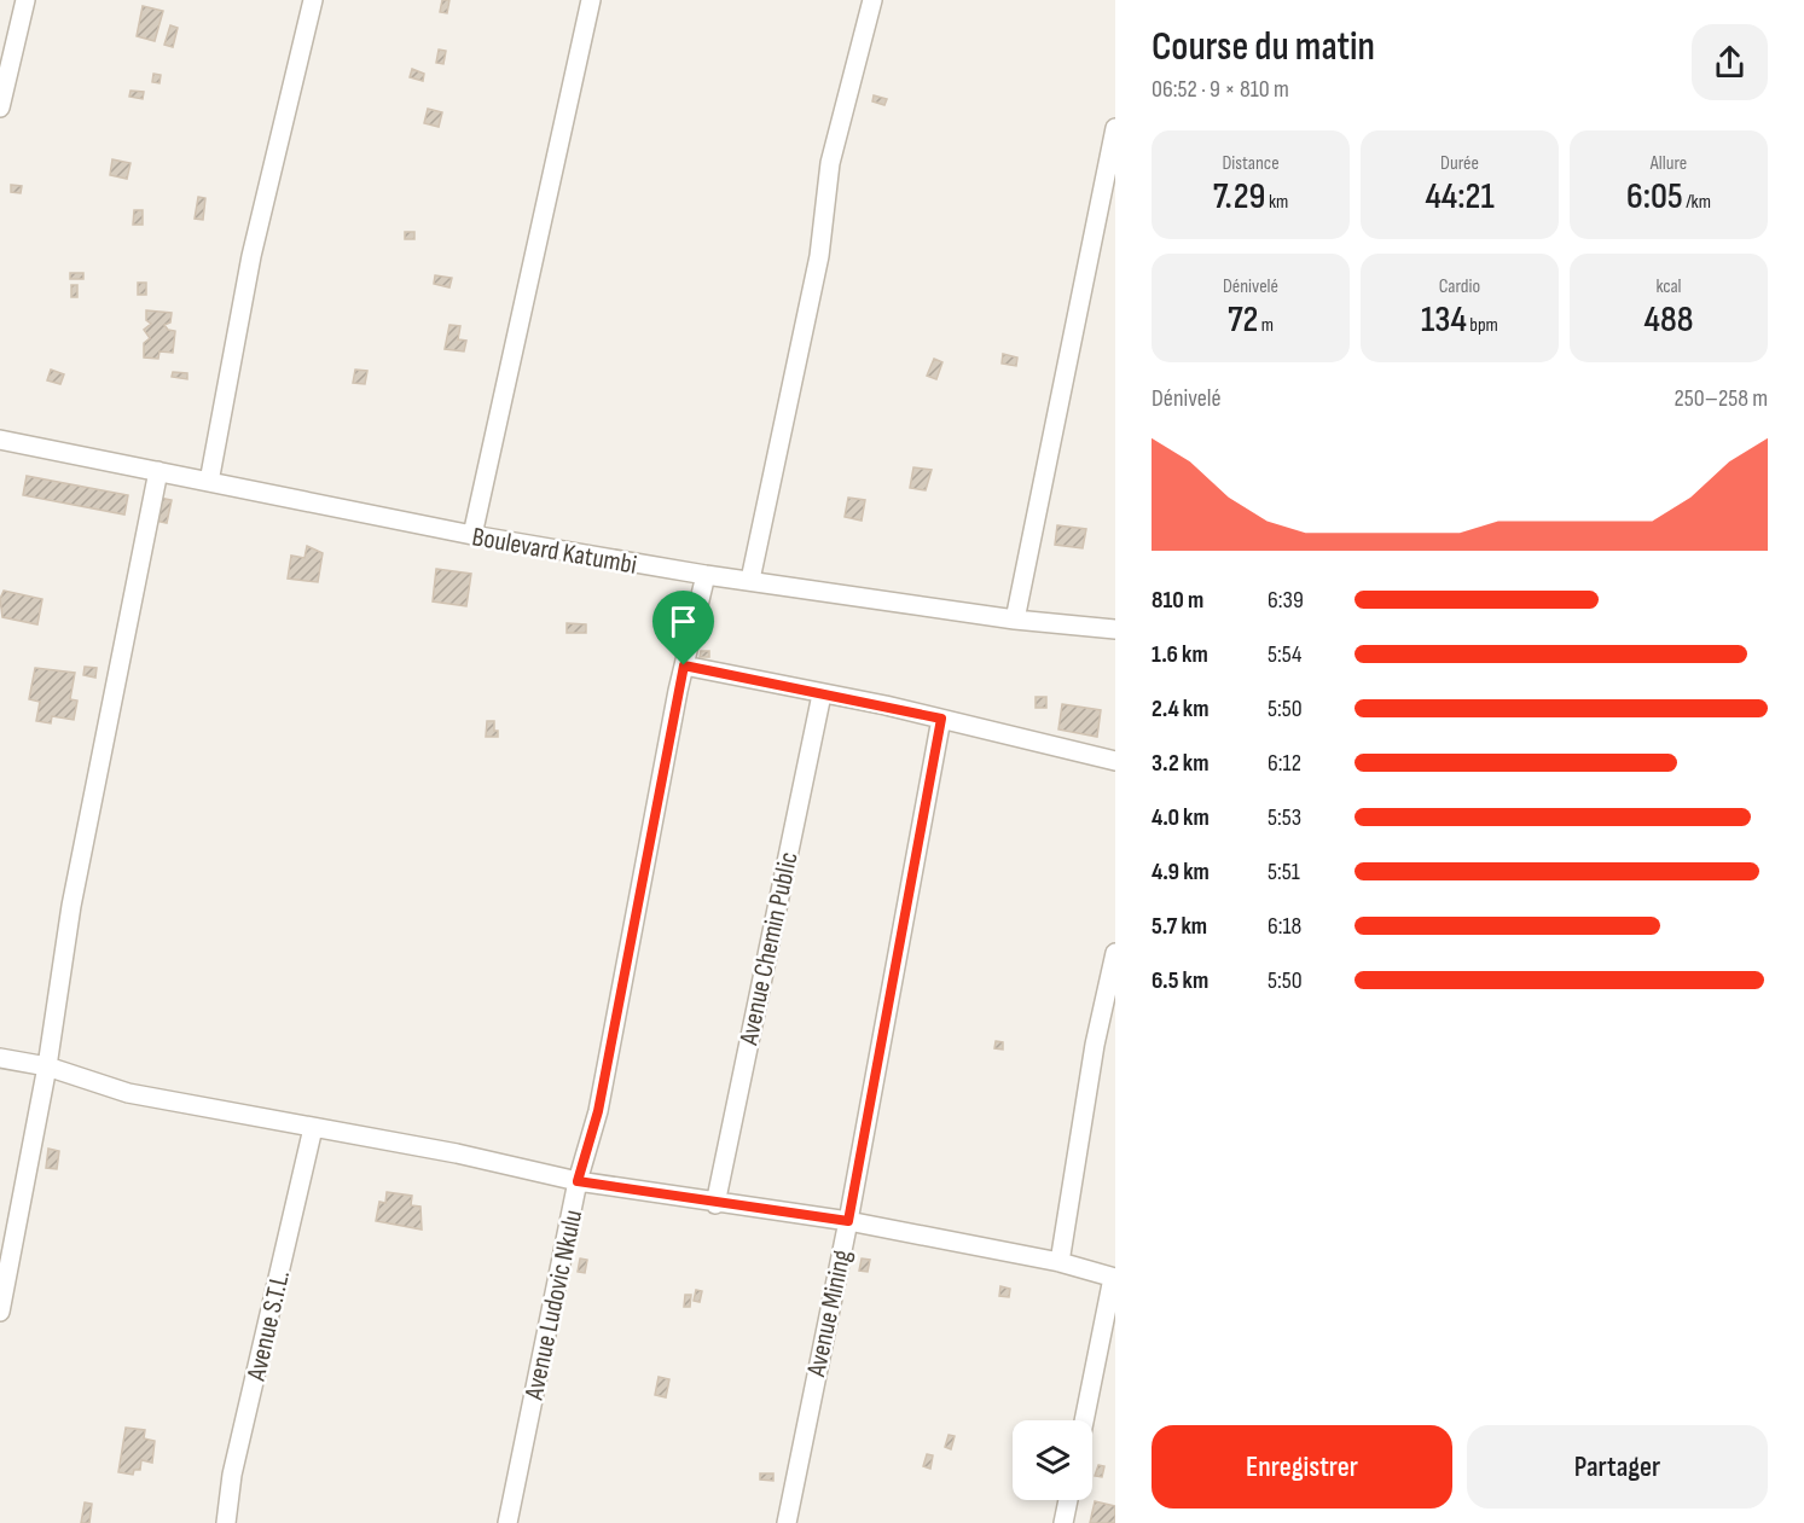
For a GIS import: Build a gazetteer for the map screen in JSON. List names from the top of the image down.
{
  "streets": {
    "street": [
      "Boulevard Katumbi",
      "Avenue Chemin Public",
      "Avenue Ludovic Nkulu",
      "Avenue Mining",
      "Avenue S.T.L."
    ]
  },
  "crossings": [
    ["Boulevard Katumbi", "Avenue Ludovic Nkulu"]
  ],
  "page": {
    "heading": ["Course du matin", "06:52 · 9 × 810 m"],
    "stats": [
      ["Distance", "7.29 km"],
      ["Durée", "44:21"],
      ["Allure", "6:05 /km"],
      ["Dénivelé", "72 m"],
      ["Cardio", "134 bpm"],
      ["kcal", "488"]
    ],
    "chart": ["Dénivelé", "250–258 m"],
    "list": [
      {
        "name": "810 m",
        "note": "6:39"
      },
      {
        "name": "1.6 km",
        "note": "5:54"
      },
      {
        "name": "2.4 km",
        "note": "5:50"
      },
      {
        "name": "3.2 km",
        "note": "6:12"
      },
      {
        "name": "4.0 km",
        "note": "5:53"
      },
      {
        "name": "4.9 km",
        "note": "5:51"
      },
      {
        "name": "5.7 km",
        "note": "6:18"
      },
      {
        "name": "6.5 km",
        "note": "5:50"
      }
    ],
    "buttons": ["Enregistrer", "Partager"]
  }
}
